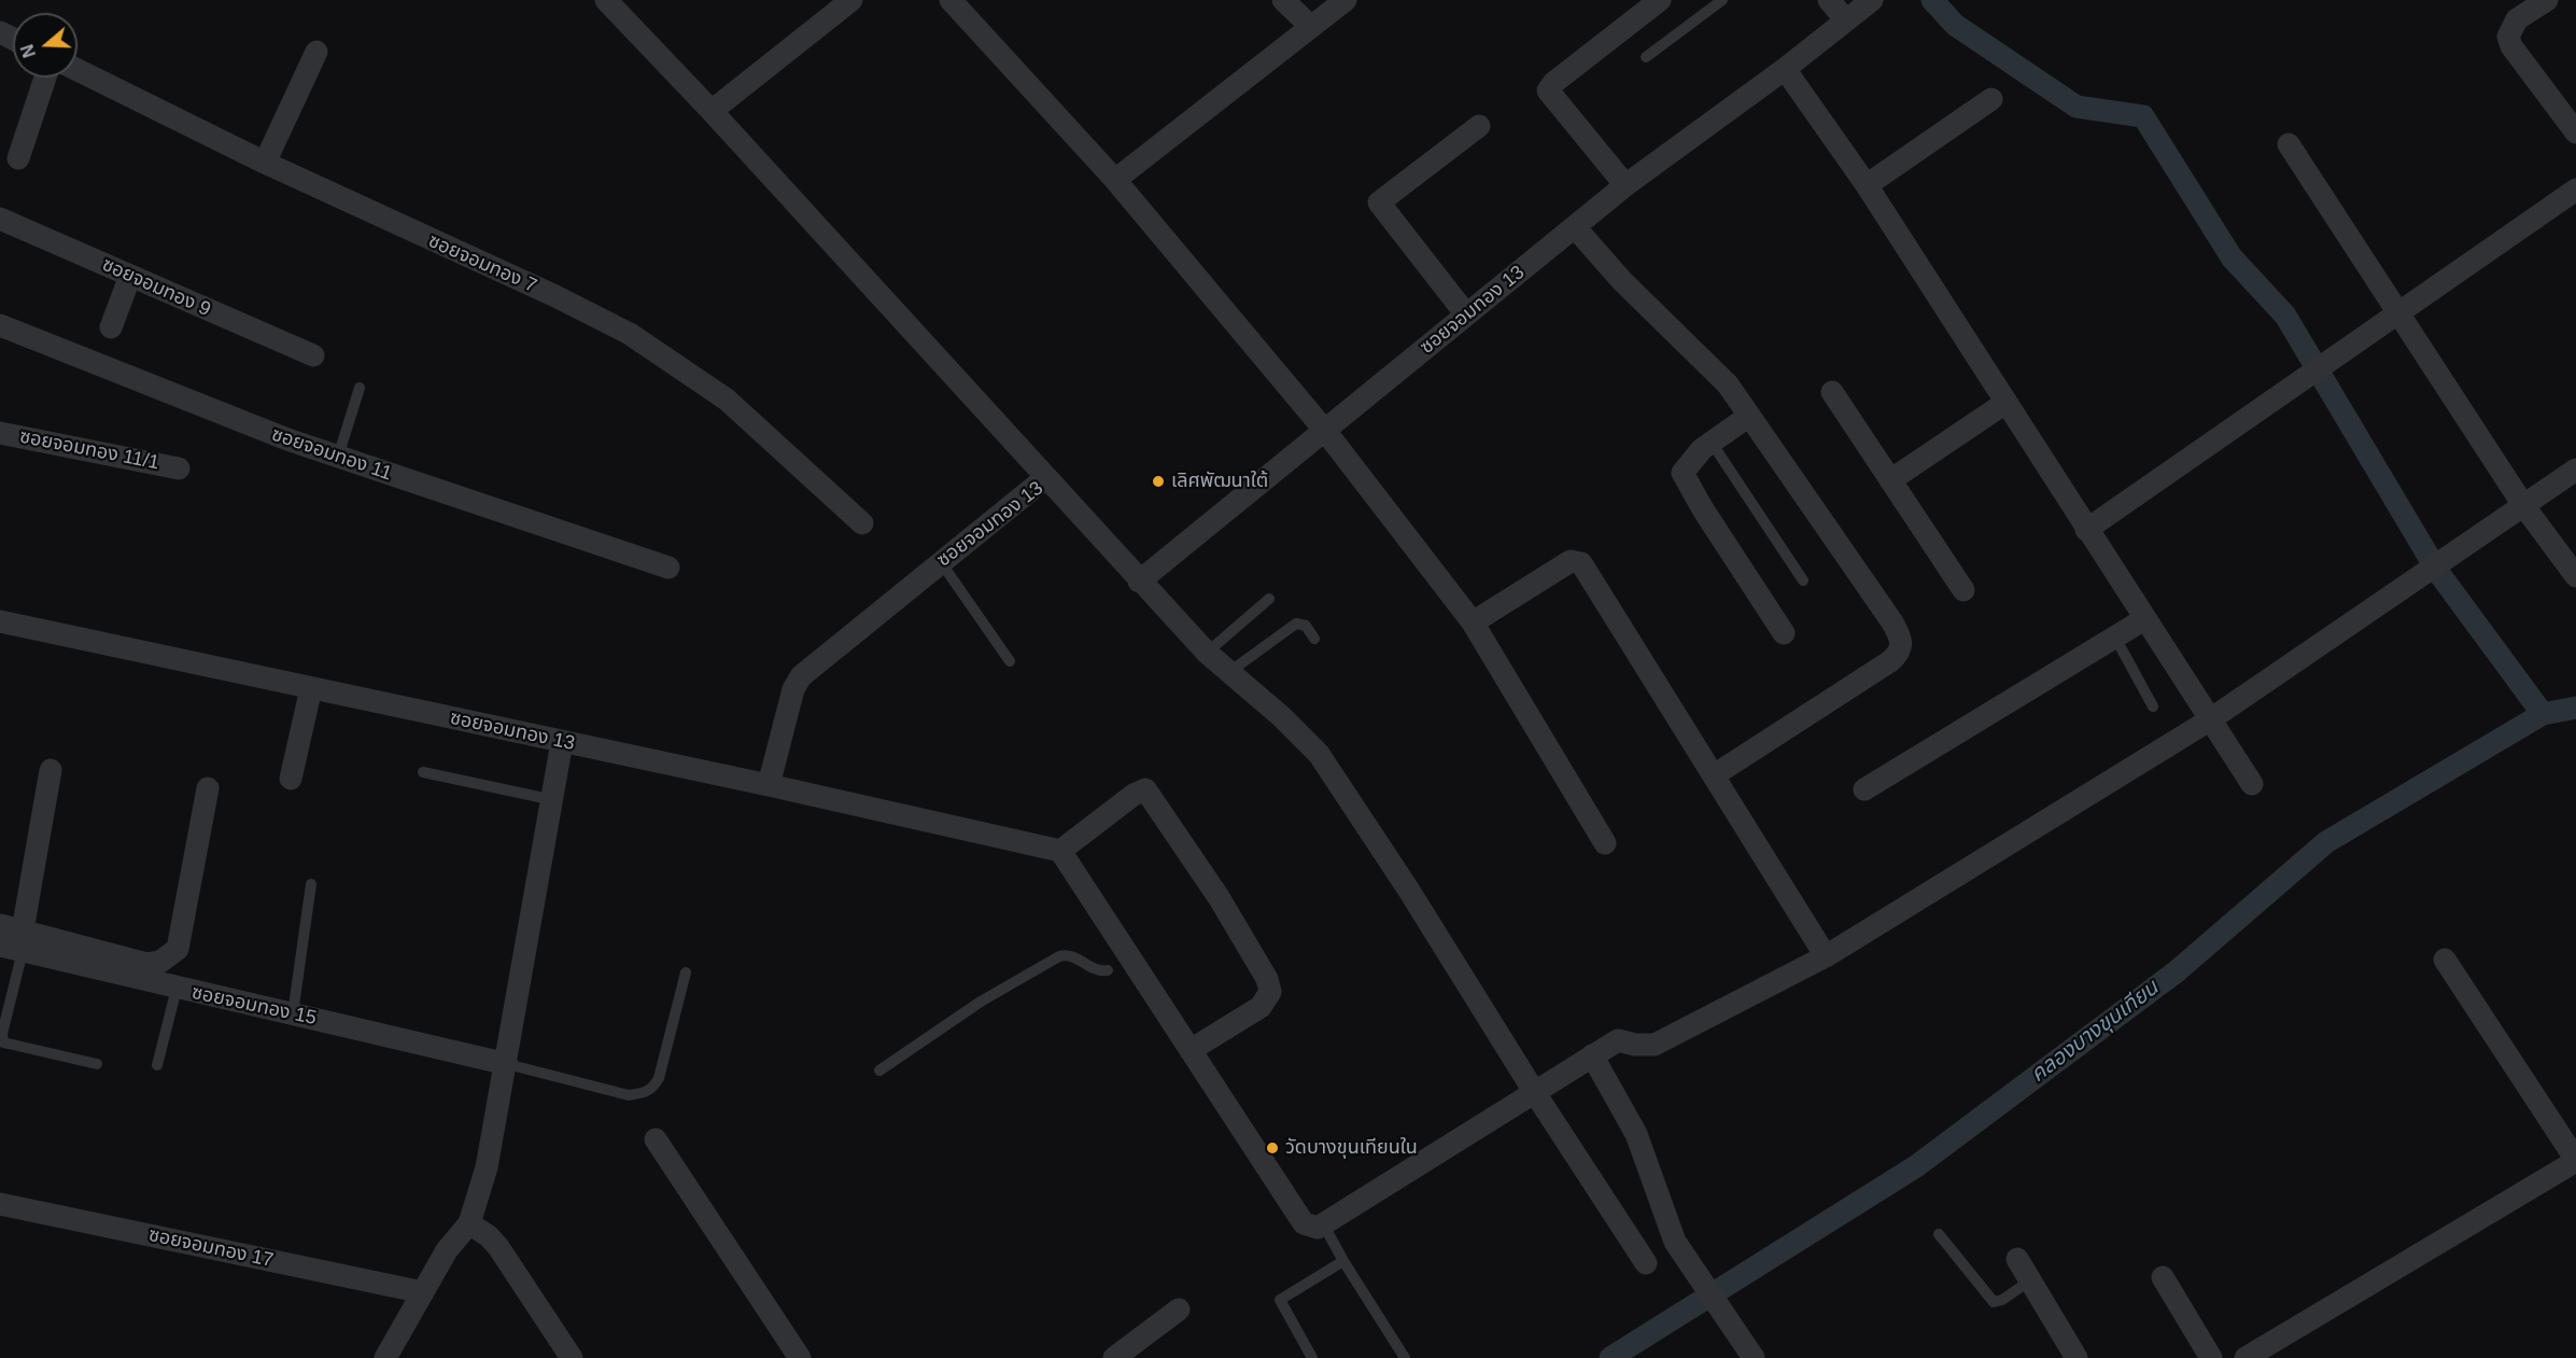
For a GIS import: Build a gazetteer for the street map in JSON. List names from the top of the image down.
{
  "streets": {
    "street": [
      "ซอยจอมทอง 7",
      "ซอยจอมทอง 9",
      "ซอยจอมทอง 13",
      "ซอยจอมทอง 11/1",
      "ซอยจอมทอง 11",
      "ซอยจอมทอง 15",
      "ซอยจอมทอง 17"
    ]
  },
  "water": ["คลองบางขุนเทียน"],
  "places": ["เลิศพัฒนาใต้", "วัดบางขุนเทียนใน"],
  "north": "left"
}
